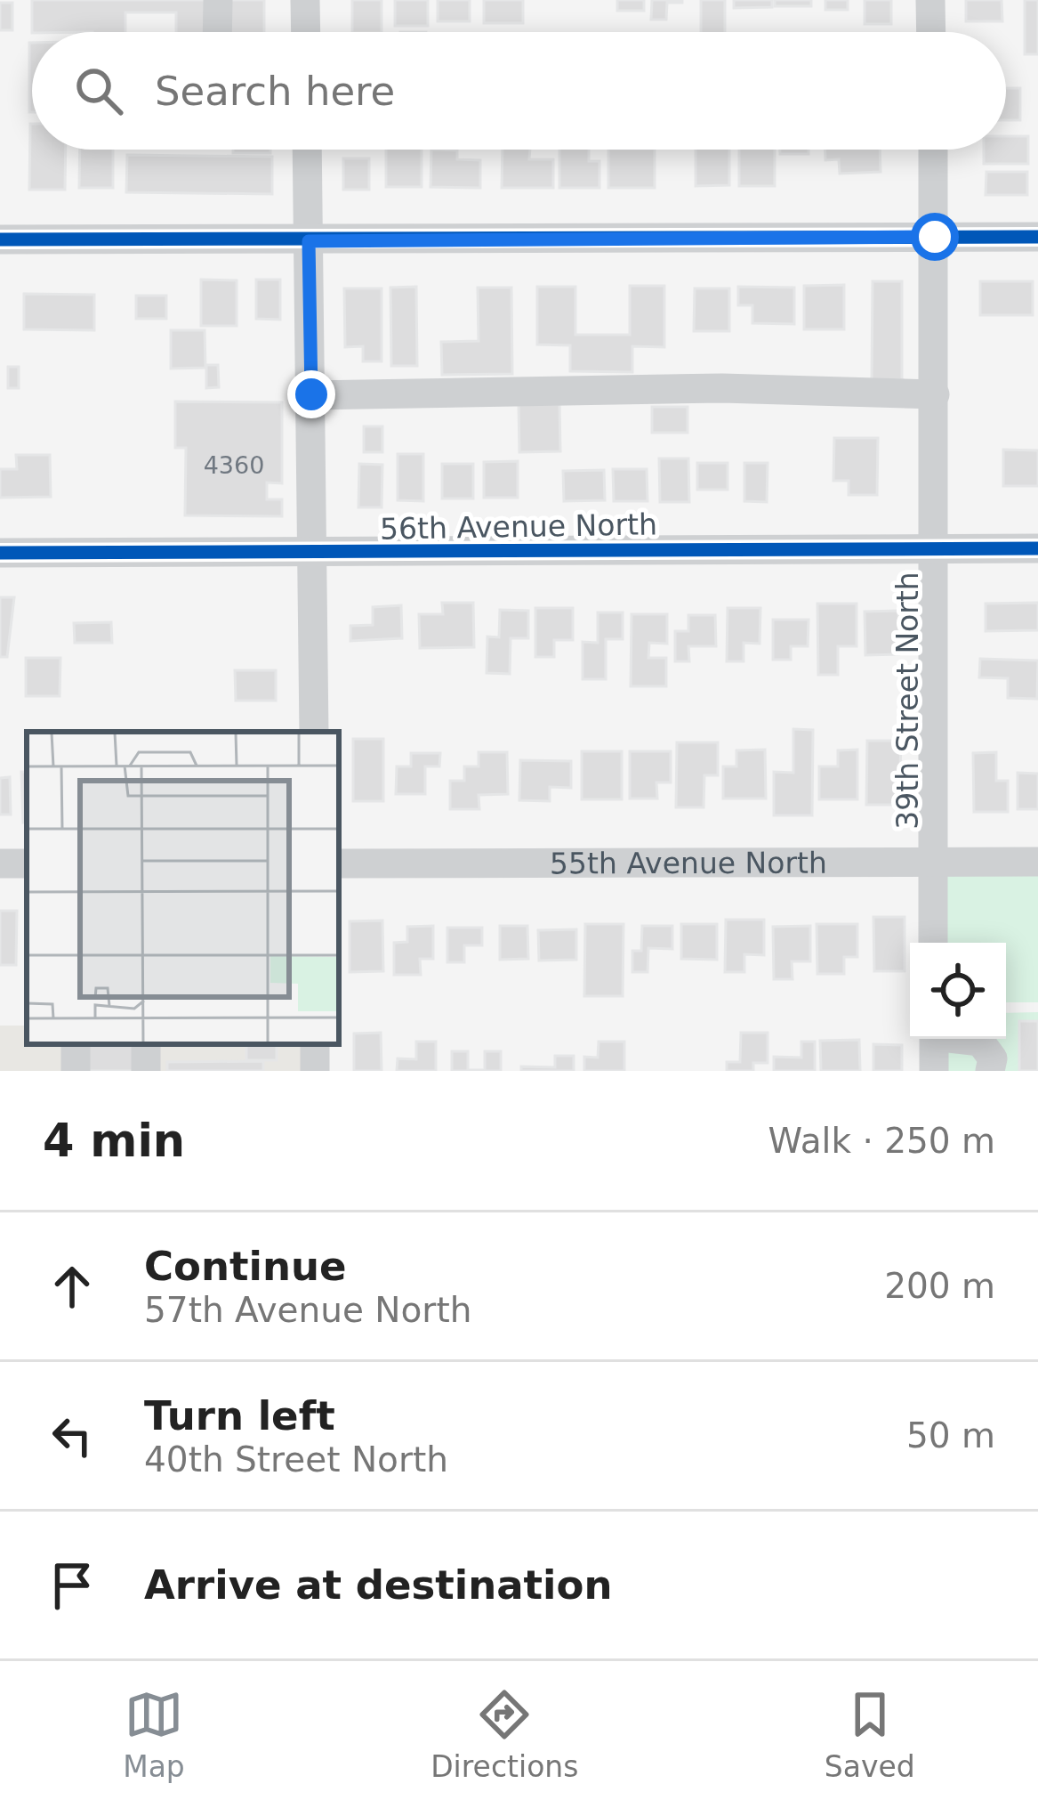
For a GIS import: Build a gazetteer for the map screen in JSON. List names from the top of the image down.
{
  "streets": {
    "street": ["56th Avenue North", "39th Street North", "55th Avenue North"]
  },
  "crossings": [
    ["56th Avenue North", "39th Street North"],
    ["39th Street North", "55th Avenue North"]
  ],
  "house_numbers": ["4360"],
  "page": {
    "search": "Search here",
    "heading": ["4 min", "Walk · 250 m"],
    "list": [
      ["Continue", "57th Avenue North", "200 m"],
      ["Turn left", "40th Street North", "50 m"],
      "Arrive at destination"
    ],
    "nav": ["Map", "Directions", "Saved"]
  }
}
